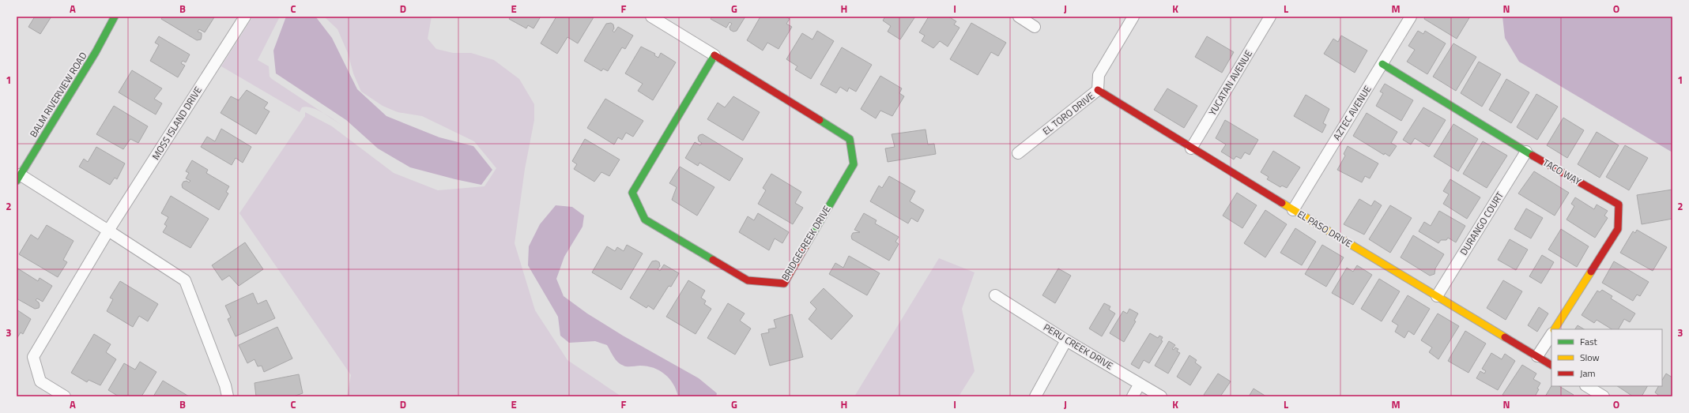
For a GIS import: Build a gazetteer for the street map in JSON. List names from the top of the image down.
{
  "streets": {
    "street": [
      "YUCATAN AVENUE",
      "BALM RIVERVIEW ROAD",
      "AZTEC AVENUE",
      "EL TORO DRIVE",
      "MOSS ISLAND DRIVE",
      "TACO WAY",
      "DURANGO COURT",
      "EL PASO DRIVE",
      "BRIDGECREEK DRIVE",
      "PERU CREEK DRIVE"
    ]
  },
  "crossings": [
    ["YUCATAN AVENUE", "EL PASO DRIVE"],
    ["AZTEC AVENUE", "TACO WAY"],
    ["AZTEC AVENUE", "EL PASO DRIVE"],
    ["EL TORO DRIVE", "EL PASO DRIVE"],
    ["TACO WAY", "DURANGO COURT"],
    ["DURANGO COURT", "EL PASO DRIVE"]
  ],
  "legend": ["Fast", "Slow", "Jam"],
  "grid": {
    "columns": [
      "A",
      "B",
      "C",
      "D",
      "E",
      "F",
      "G",
      "H",
      "I",
      "J",
      "K",
      "L",
      "M",
      "N",
      "O"
    ],
    "rows": ["1", "2", "3"]
  }
}
